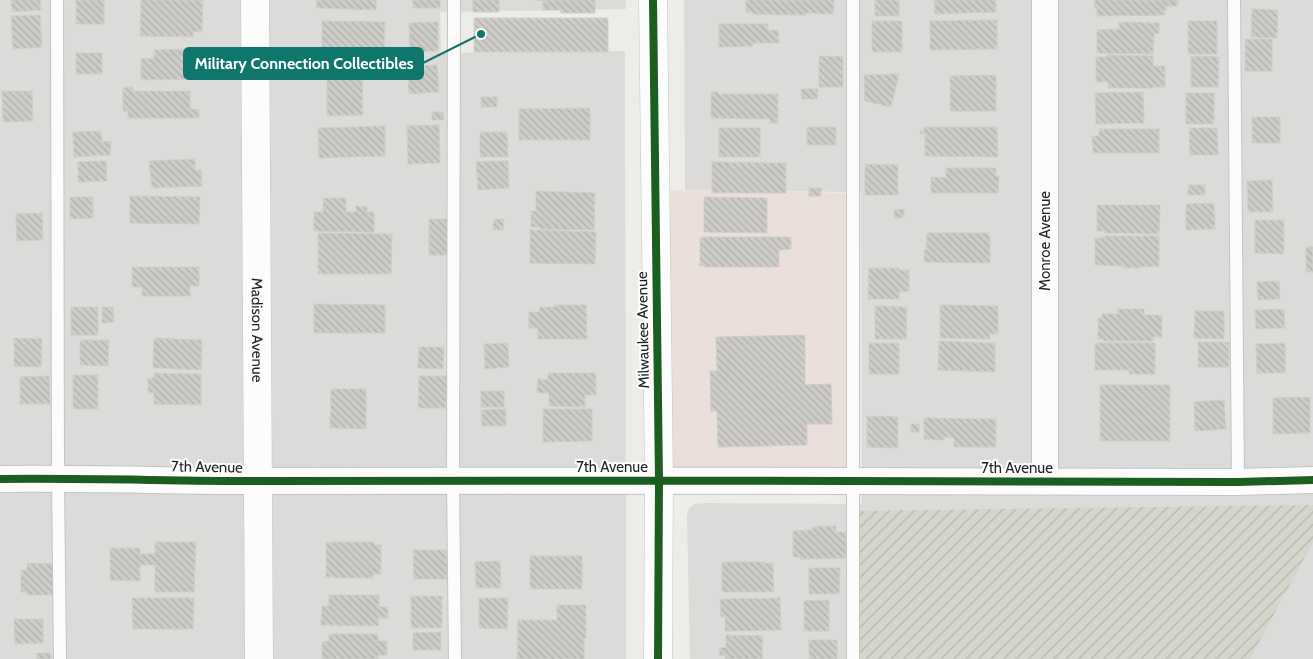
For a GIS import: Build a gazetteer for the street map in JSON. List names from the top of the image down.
{
  "streets": {
    "street": [
      "Monroe Avenue",
      "Madison Avenue",
      "Milwaukee Avenue",
      "7th Avenue"
    ]
  },
  "crossings": [
    ["Monroe Avenue", "7th Avenue"],
    ["Madison Avenue", "7th Avenue"],
    ["Milwaukee Avenue", "7th Avenue"]
  ],
  "places": ["Military Connection Collectibles"]
}
